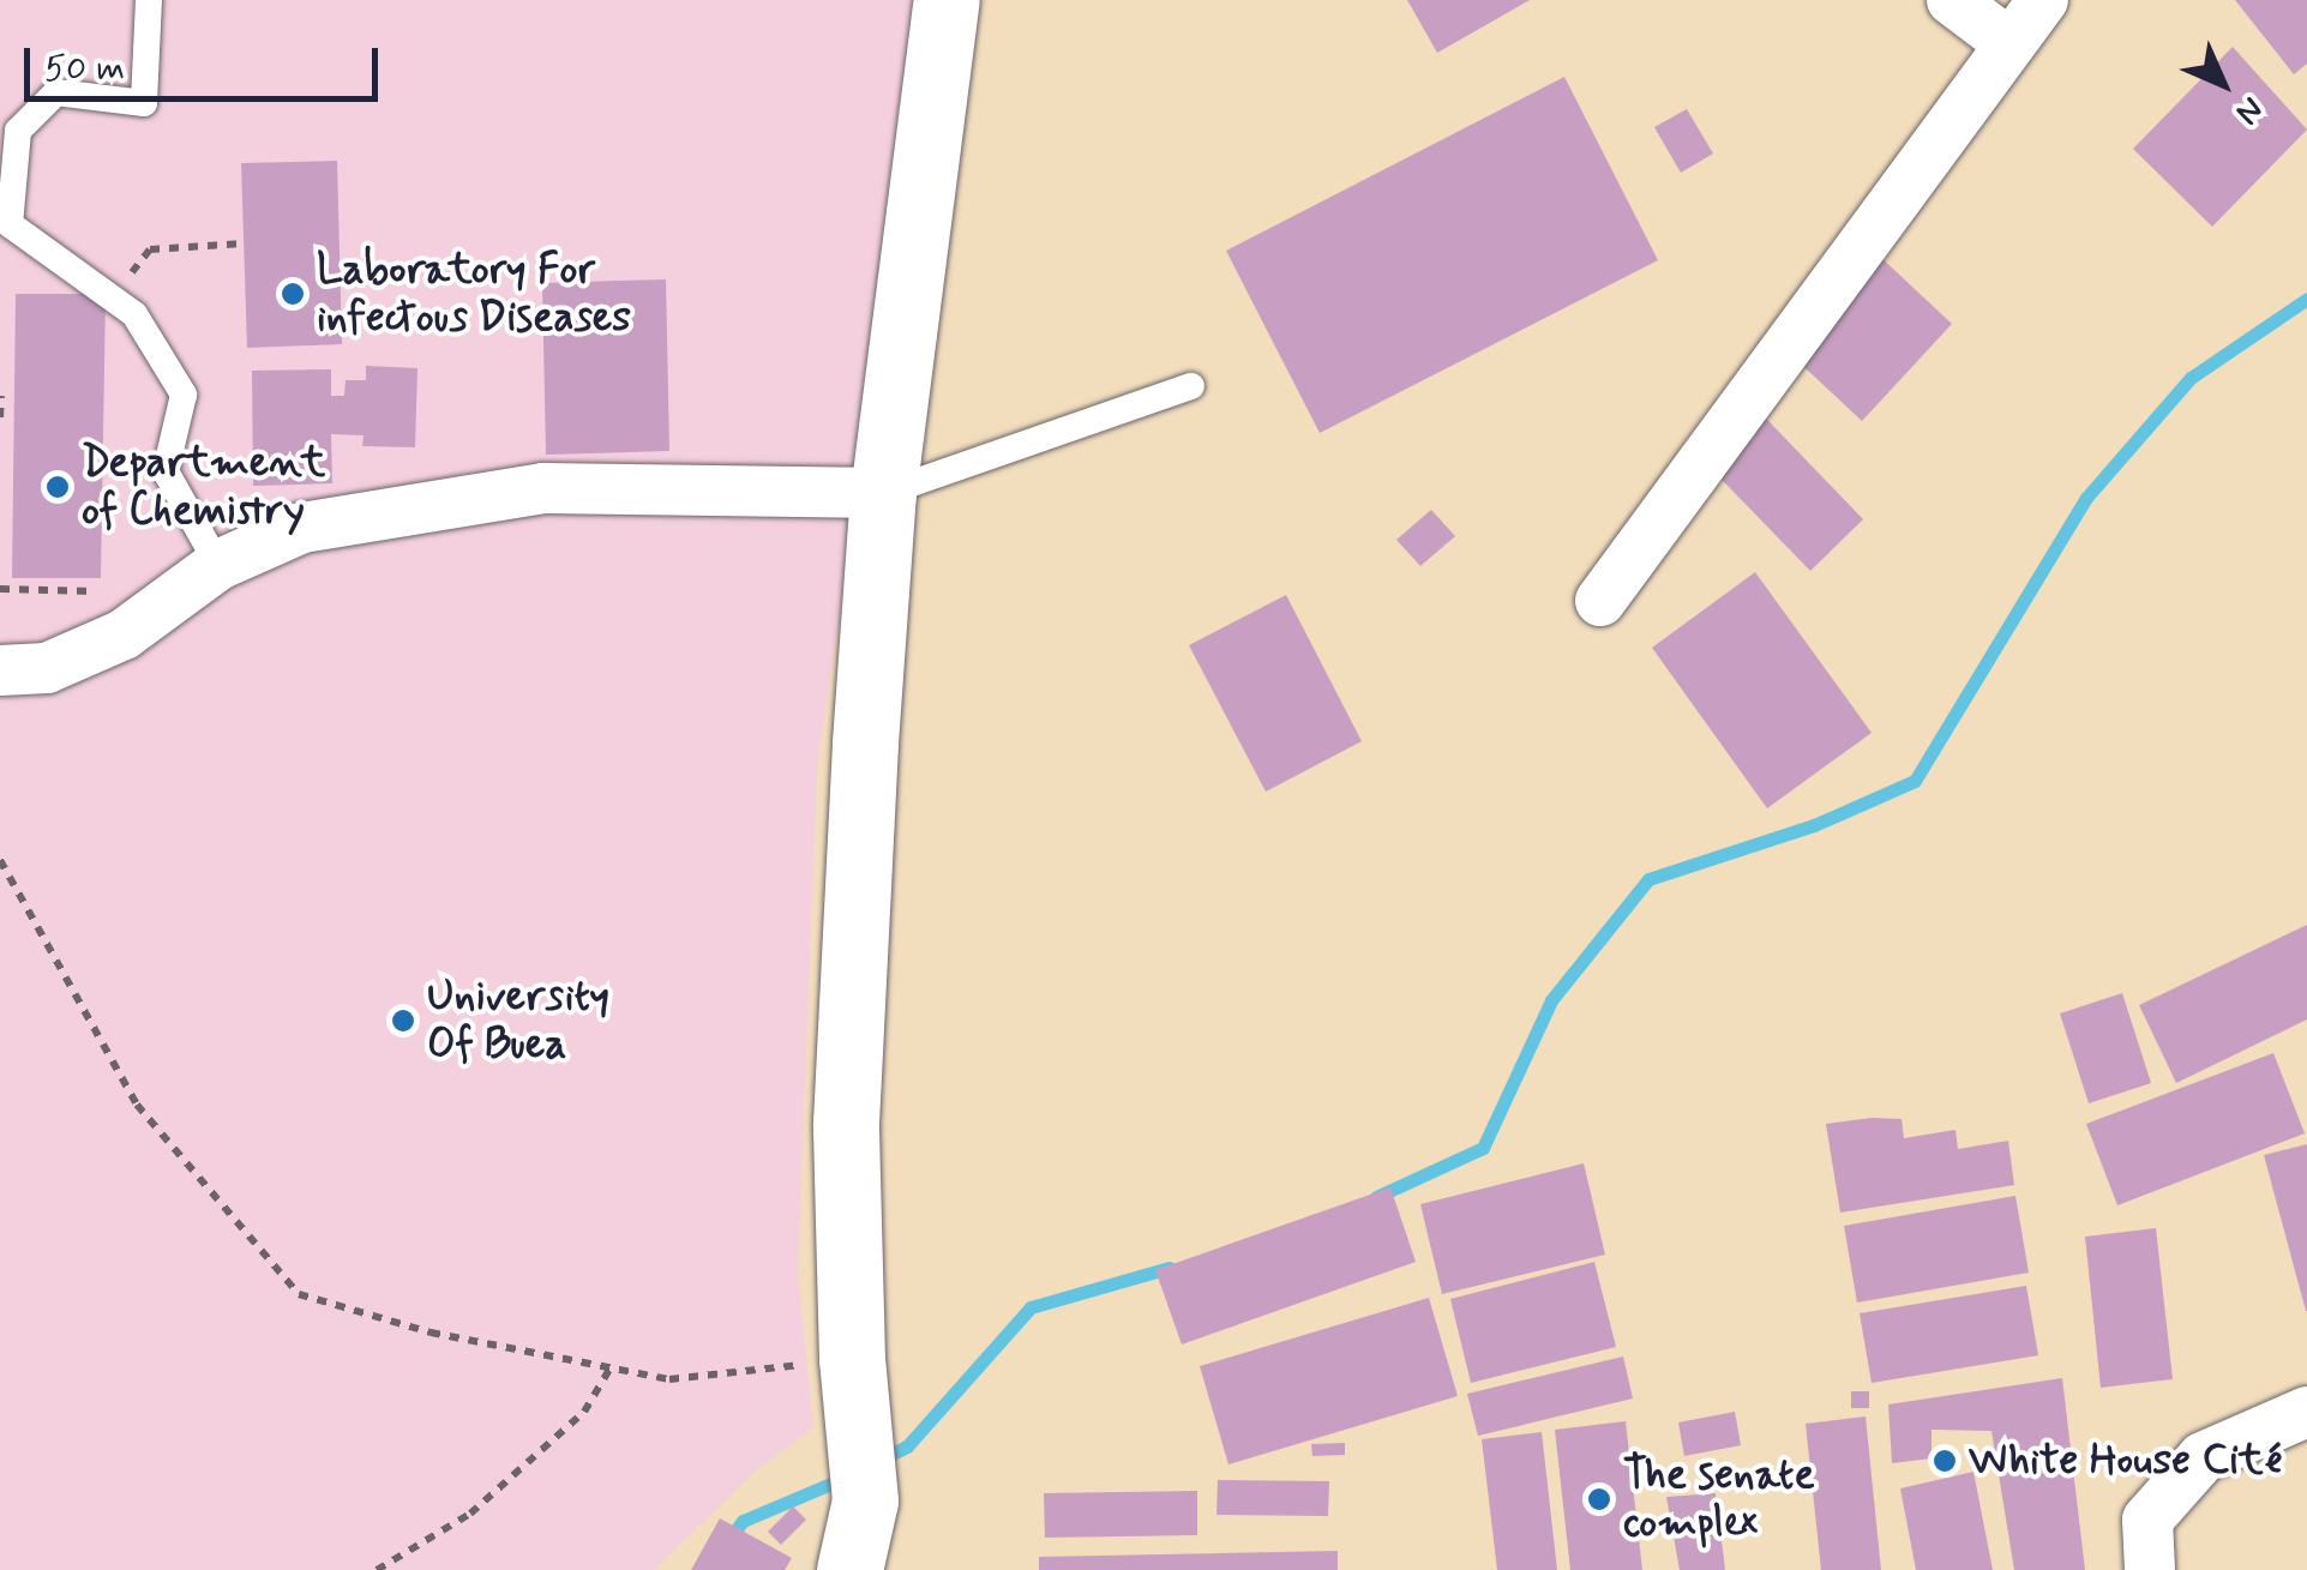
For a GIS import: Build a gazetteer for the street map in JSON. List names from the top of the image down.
{
  "places": [
    "Laboratory For infectous Diseases",
    "Department of Chemistry",
    "University Of Buea",
    "White House Cité",
    "The senate complex"
  ],
  "scale_bar": "50 m",
  "north": "bottom right"
}
